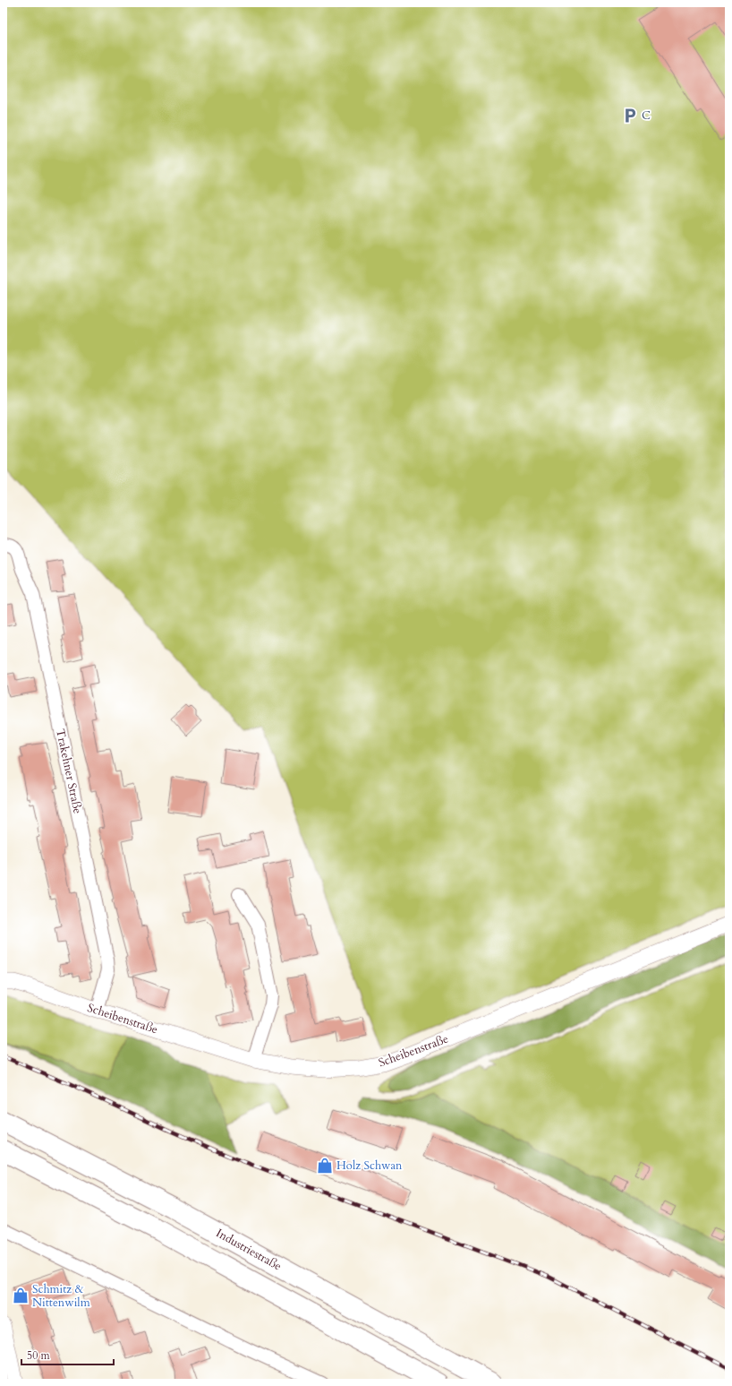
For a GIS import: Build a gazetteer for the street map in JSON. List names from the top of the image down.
{
  "streets": {
    "highway": ["Industriestraße"],
    "street": ["Trakehner Straße", "Scheibenstraße"]
  },
  "crossings": [
    ["Trakehner Straße", "Scheibenstraße"]
  ],
  "places": {
    "parking": ["C"],
    "shop": ["Holz Schwan", "Schmitz & Nittenwilm"]
  },
  "scale_bar": "50 m"
}
